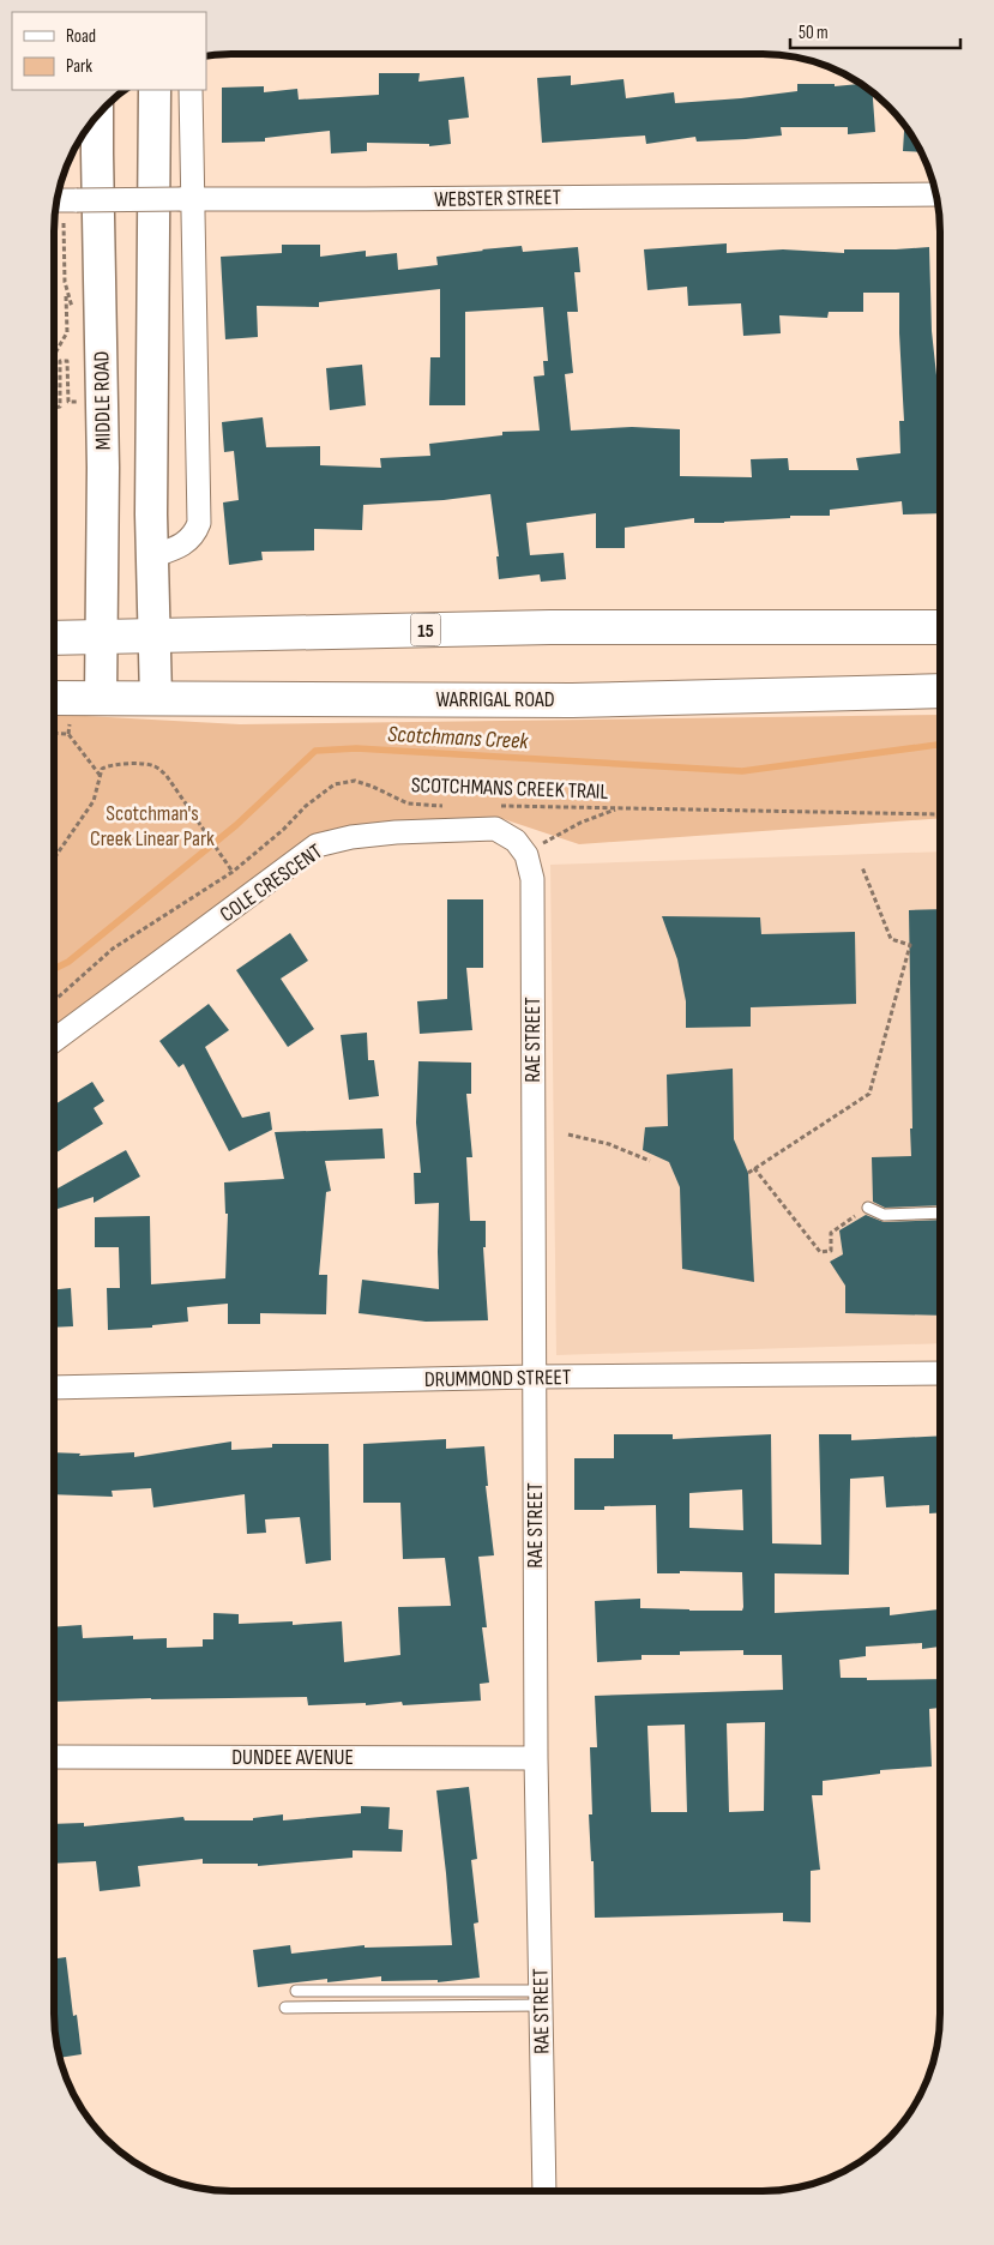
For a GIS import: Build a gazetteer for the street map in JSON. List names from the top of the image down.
{
  "streets": {
    "highway": ["15", "WARRIGAL ROAD"],
    "street": [
      "WEBSTER STREET",
      "MIDDLE ROAD",
      "COLE CRESCENT",
      "RAE STREET",
      "DRUMMOND STREET",
      "DUNDEE AVENUE"
    ],
    "path": ["SCOTCHMANS CREEK TRAIL"]
  },
  "crossings": [
    ["MIDDLE ROAD", "15"],
    ["MIDDLE ROAD", "WARRIGAL ROAD"],
    ["COLE CRESCENT", "RAE STREET"],
    ["RAE STREET", "DRUMMOND STREET"],
    ["RAE STREET", "DUNDEE AVENUE"]
  ],
  "water": ["Scotchmans Creek"],
  "parks": ["Scotchman's Creek Linear Park"],
  "legend": ["Road", "Park"],
  "scale_bar": "50 m"
}
